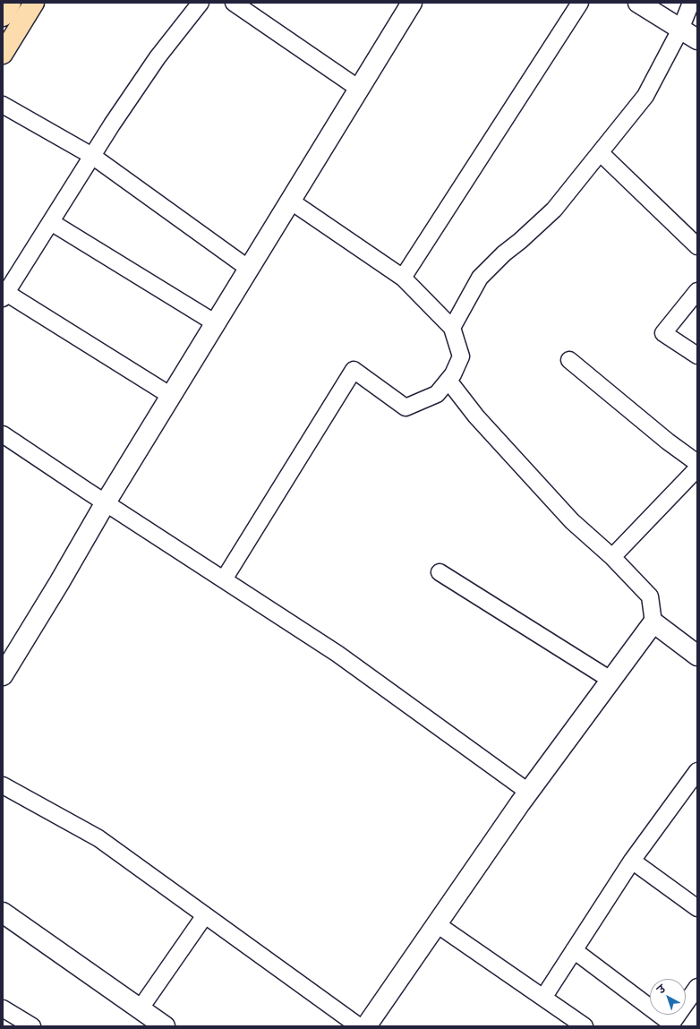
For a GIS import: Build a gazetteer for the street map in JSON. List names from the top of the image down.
{
  "north": "top left"
}
